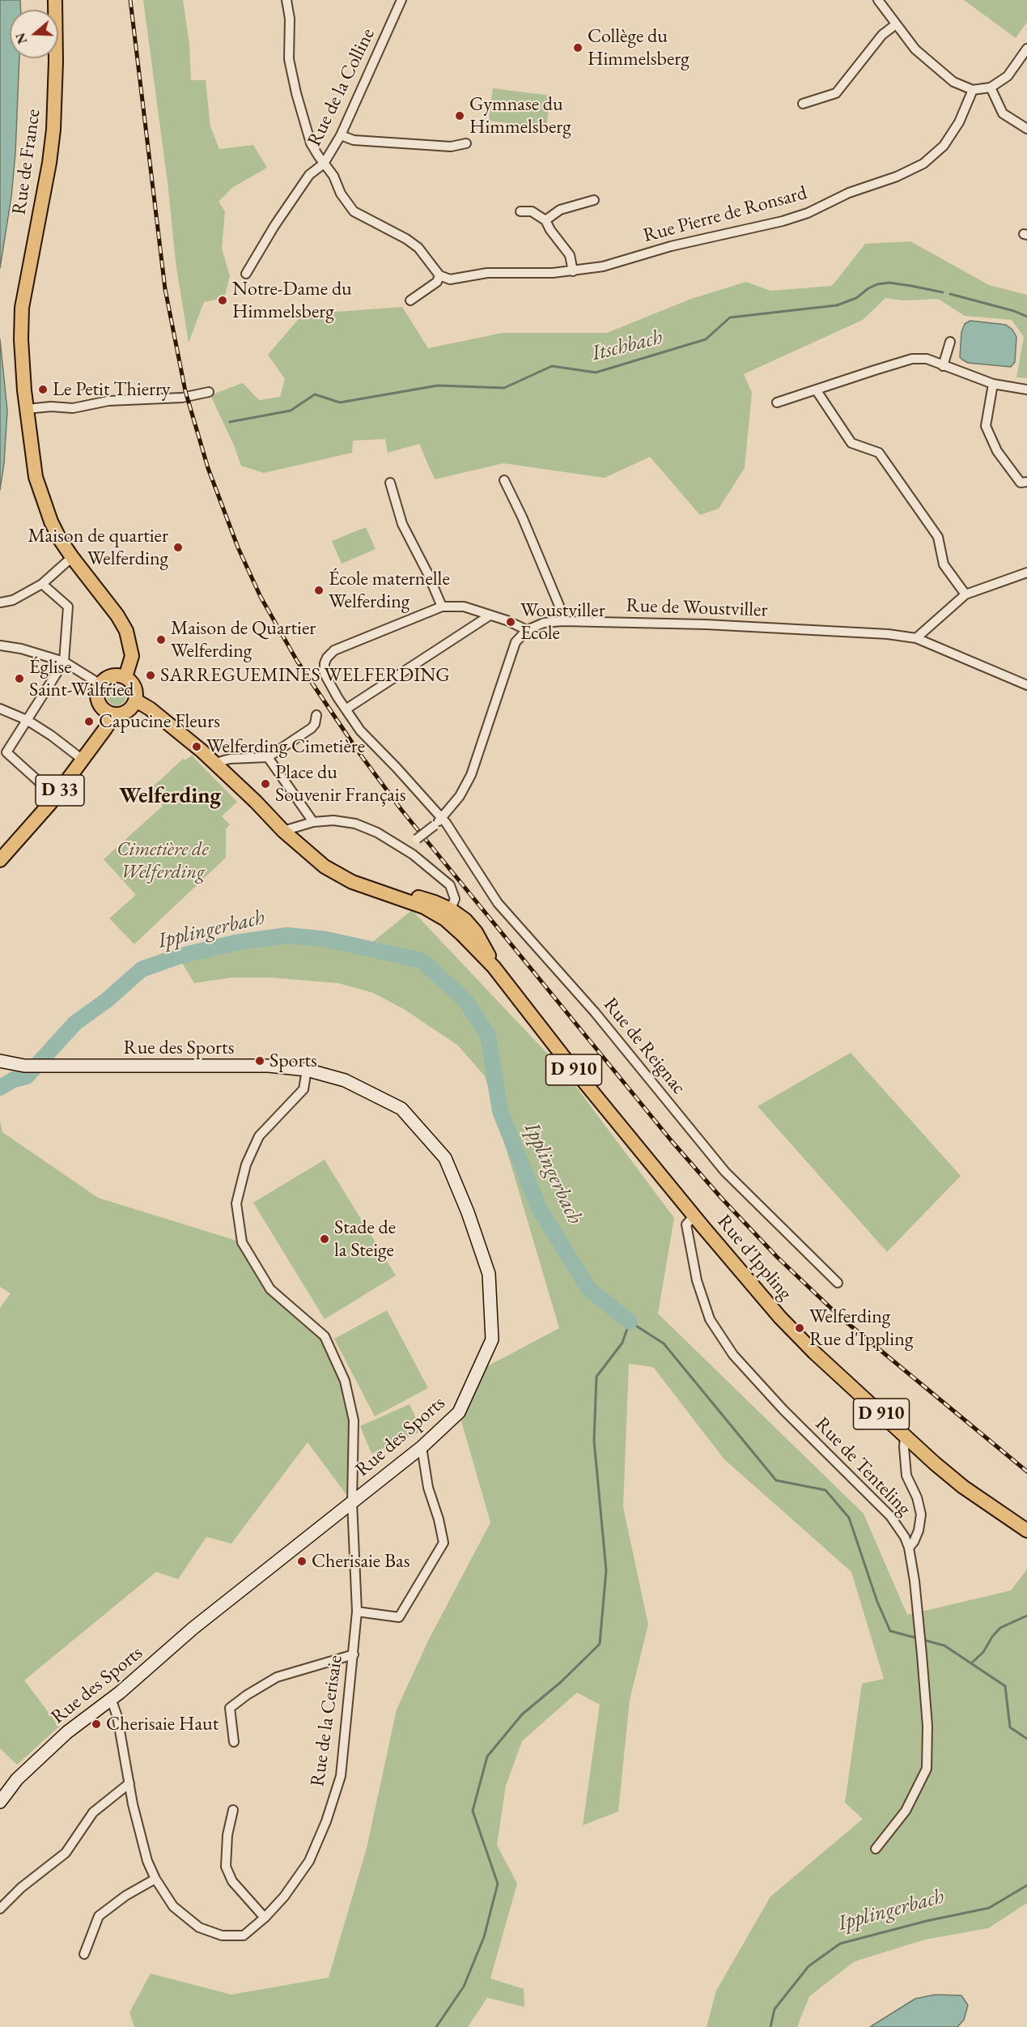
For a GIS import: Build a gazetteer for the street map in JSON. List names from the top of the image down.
{
  "streets": {
    "main road": [
      "Rue de France",
      "D 33",
      "D 910",
      "Rue d'Ippling"
    ],
    "street": [
      "Rue de la Colline",
      "Rue Pierre de Ronsard",
      "Rue de Woustviller",
      "Rue de Reignac",
      "Rue des Sports",
      "Rue de Tenteling",
      "Rue de la Cerisaie"
    ]
  },
  "crossings": [
    ["Rue de France", "D 33"],
    ["Rue de France", "Rue d'Ippling"],
    ["D 33", "Rue d'Ippling"],
    ["Rue des Sports", "Rue de la Cerisaie"],
    ["Rue d'Ippling", "Rue de Tenteling"]
  ],
  "districts": ["Welferding"],
  "water": ["Itschbach", "Ipplingerbach"],
  "parks": ["Cimetière de Welferding"],
  "places": [
    "Collège du Himmelsberg",
    "Gymnase du Himmelsberg",
    "Notre-Dame du Himmelsberg",
    "Le Petit Thierry",
    "Maison de quartier Welferding",
    "École maternelle Welferding",
    "Woustviller Ecole",
    "Maison de Quartier Welferding",
    "SARREGUEMINES WELFERDING",
    "Église Saint-Walfried",
    "Capucine Fleurs",
    "Welferding Cimetière",
    "Place du Souvenir Français",
    "Sports",
    "Stade de la Steige",
    "Welferding Rue d'Ippling",
    "Cherisaie Bas",
    "Cherisaie Haut"
  ],
  "north": "left"
}
